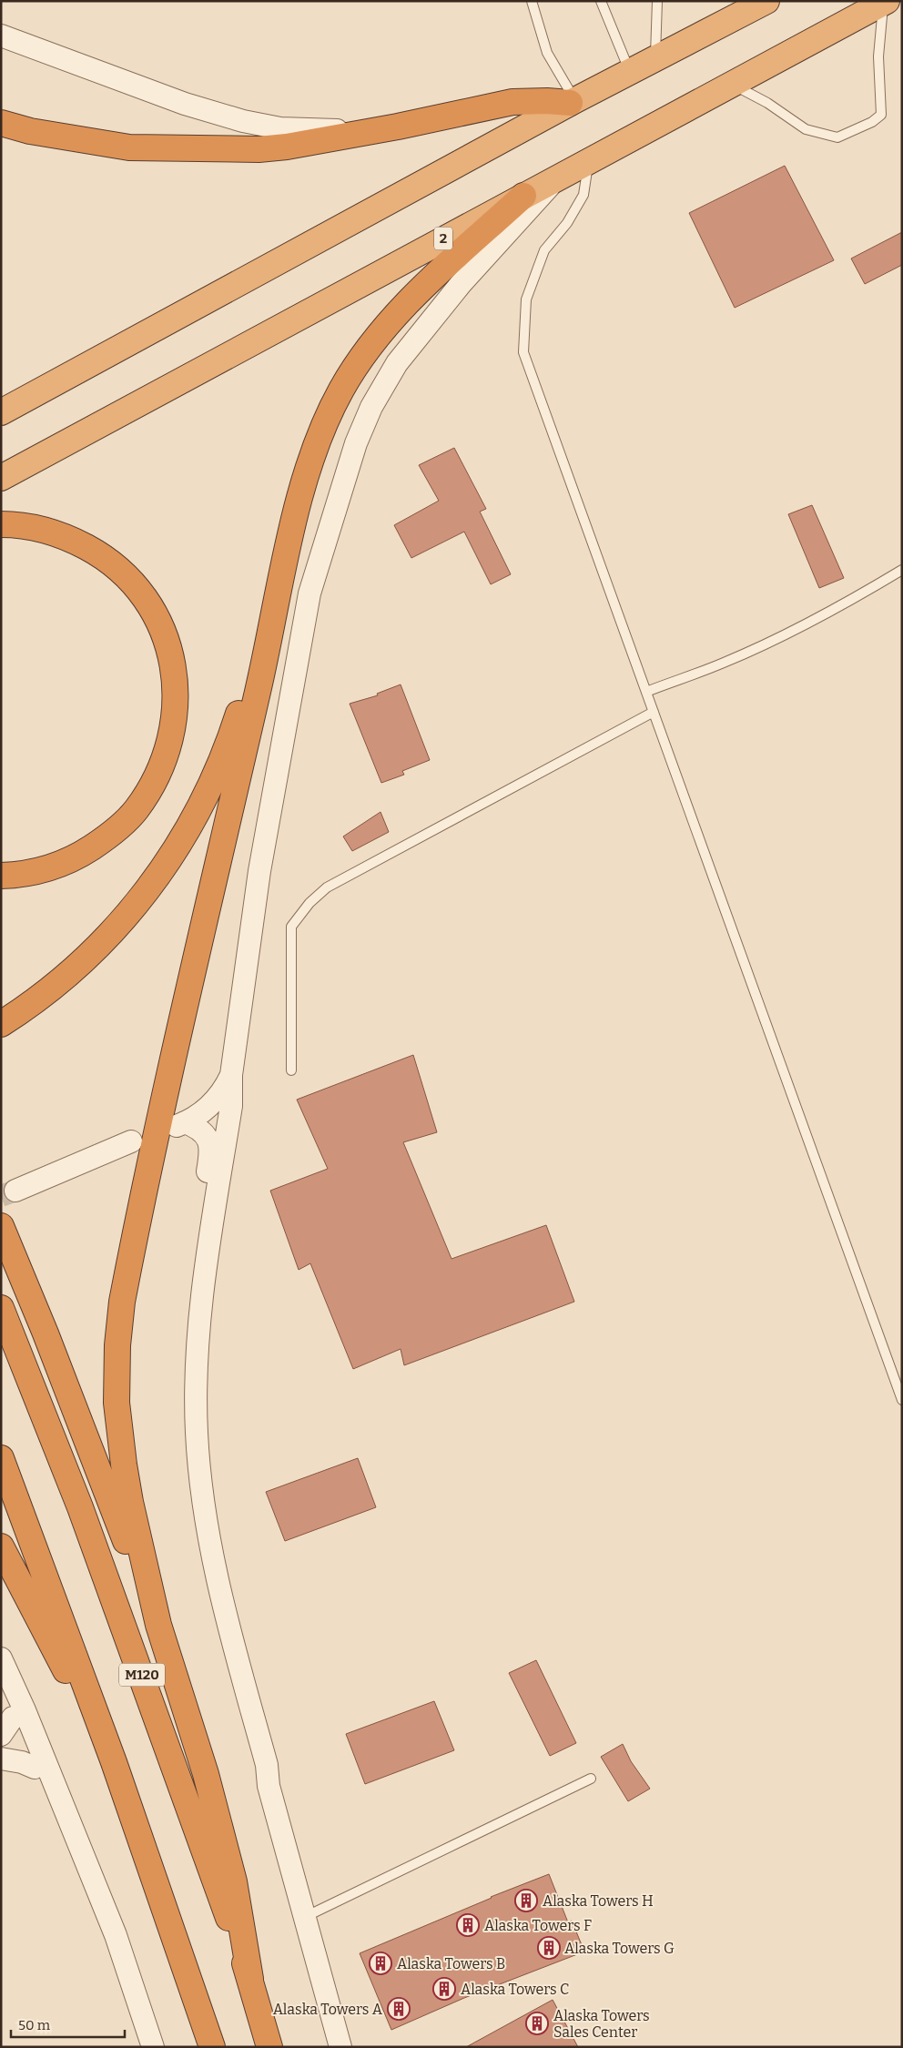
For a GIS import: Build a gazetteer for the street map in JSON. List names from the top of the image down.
{
  "streets": {
    "highway": ["2", "M120"]
  },
  "places": {
    "building": [
      "Alaska Towers H",
      "Alaska Towers F",
      "Alaska Towers G",
      "Alaska Towers B",
      "Alaska Towers C",
      "Alaska Towers A",
      "Alaska Towers Sales Center"
    ]
  },
  "scale_bar": "50 m"
}
